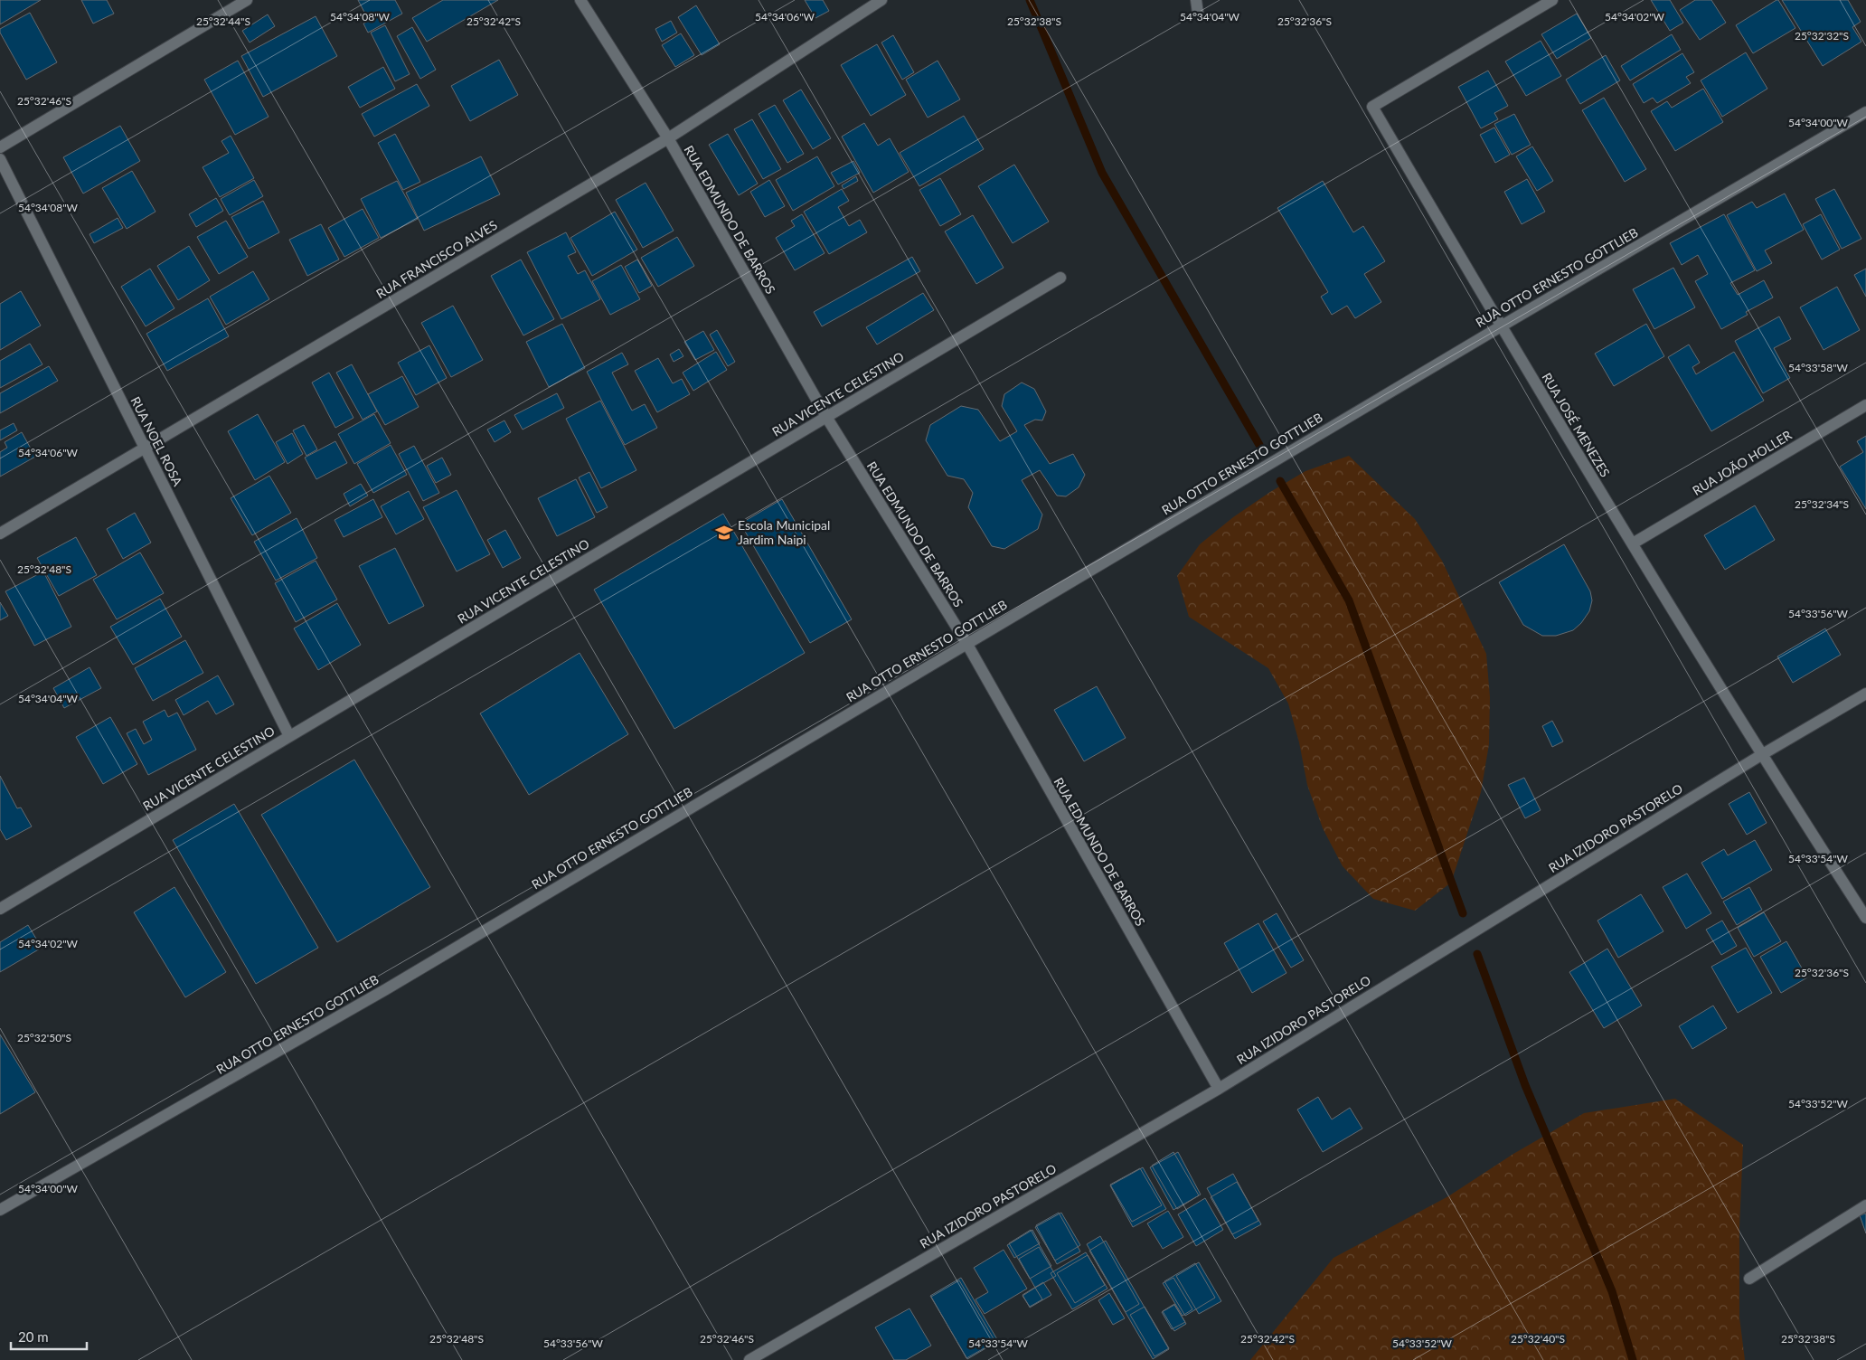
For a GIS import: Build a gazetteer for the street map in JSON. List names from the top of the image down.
{
  "streets": {
    "street": [
      "RUA EDMUNDO DE BARROS",
      "RUA FRANCISCO ALVES",
      "RUA OTTO ERNESTO GOTTLIEB",
      "RUA VICENTE CELESTINO",
      "RUA JOSÉ MENEZES",
      "RUA NOEL ROSA",
      "RUA JOÃO HOLLER",
      "RUA IZIDORO PASTORELO"
    ]
  },
  "crossings": [
    ["RUA EDMUNDO DE BARROS", "RUA FRANCISCO ALVES"],
    ["RUA EDMUNDO DE BARROS", "RUA OTTO ERNESTO GOTTLIEB"],
    ["RUA EDMUNDO DE BARROS", "RUA VICENTE CELESTINO"],
    ["RUA EDMUNDO DE BARROS", "RUA IZIDORO PASTORELO"],
    ["RUA FRANCISCO ALVES", "RUA NOEL ROSA"],
    ["RUA OTTO ERNESTO GOTTLIEB", "RUA JOSÉ MENEZES"],
    ["RUA VICENTE CELESTINO", "RUA NOEL ROSA"],
    ["RUA JOSÉ MENEZES", "RUA JOÃO HOLLER"],
    ["RUA JOSÉ MENEZES", "RUA IZIDORO PASTORELO"]
  ],
  "places": {
    "school or university": ["Escola Municipal Jardim Naipi"]
  },
  "scale_bar": "20 m",
  "coordinates": [
    "54°34'08\"W",
    "54°34'06\"W",
    "54°34'04\"W",
    "54°34'02\"W",
    "25°32'44\"S",
    "25°32'42\"S",
    "25°32'38\"S",
    "25°32'36\"S",
    "25°32'32\"S",
    "25°32'46\"S",
    "54°34'00\"W",
    "54°33'58\"W",
    "25°32'34\"S",
    "25°32'48\"S",
    "54°33'56\"W",
    "54°33'54\"W",
    "25°32'50\"S",
    "54°33'52\"W",
    "25°32'40\"S"
  ]
}
